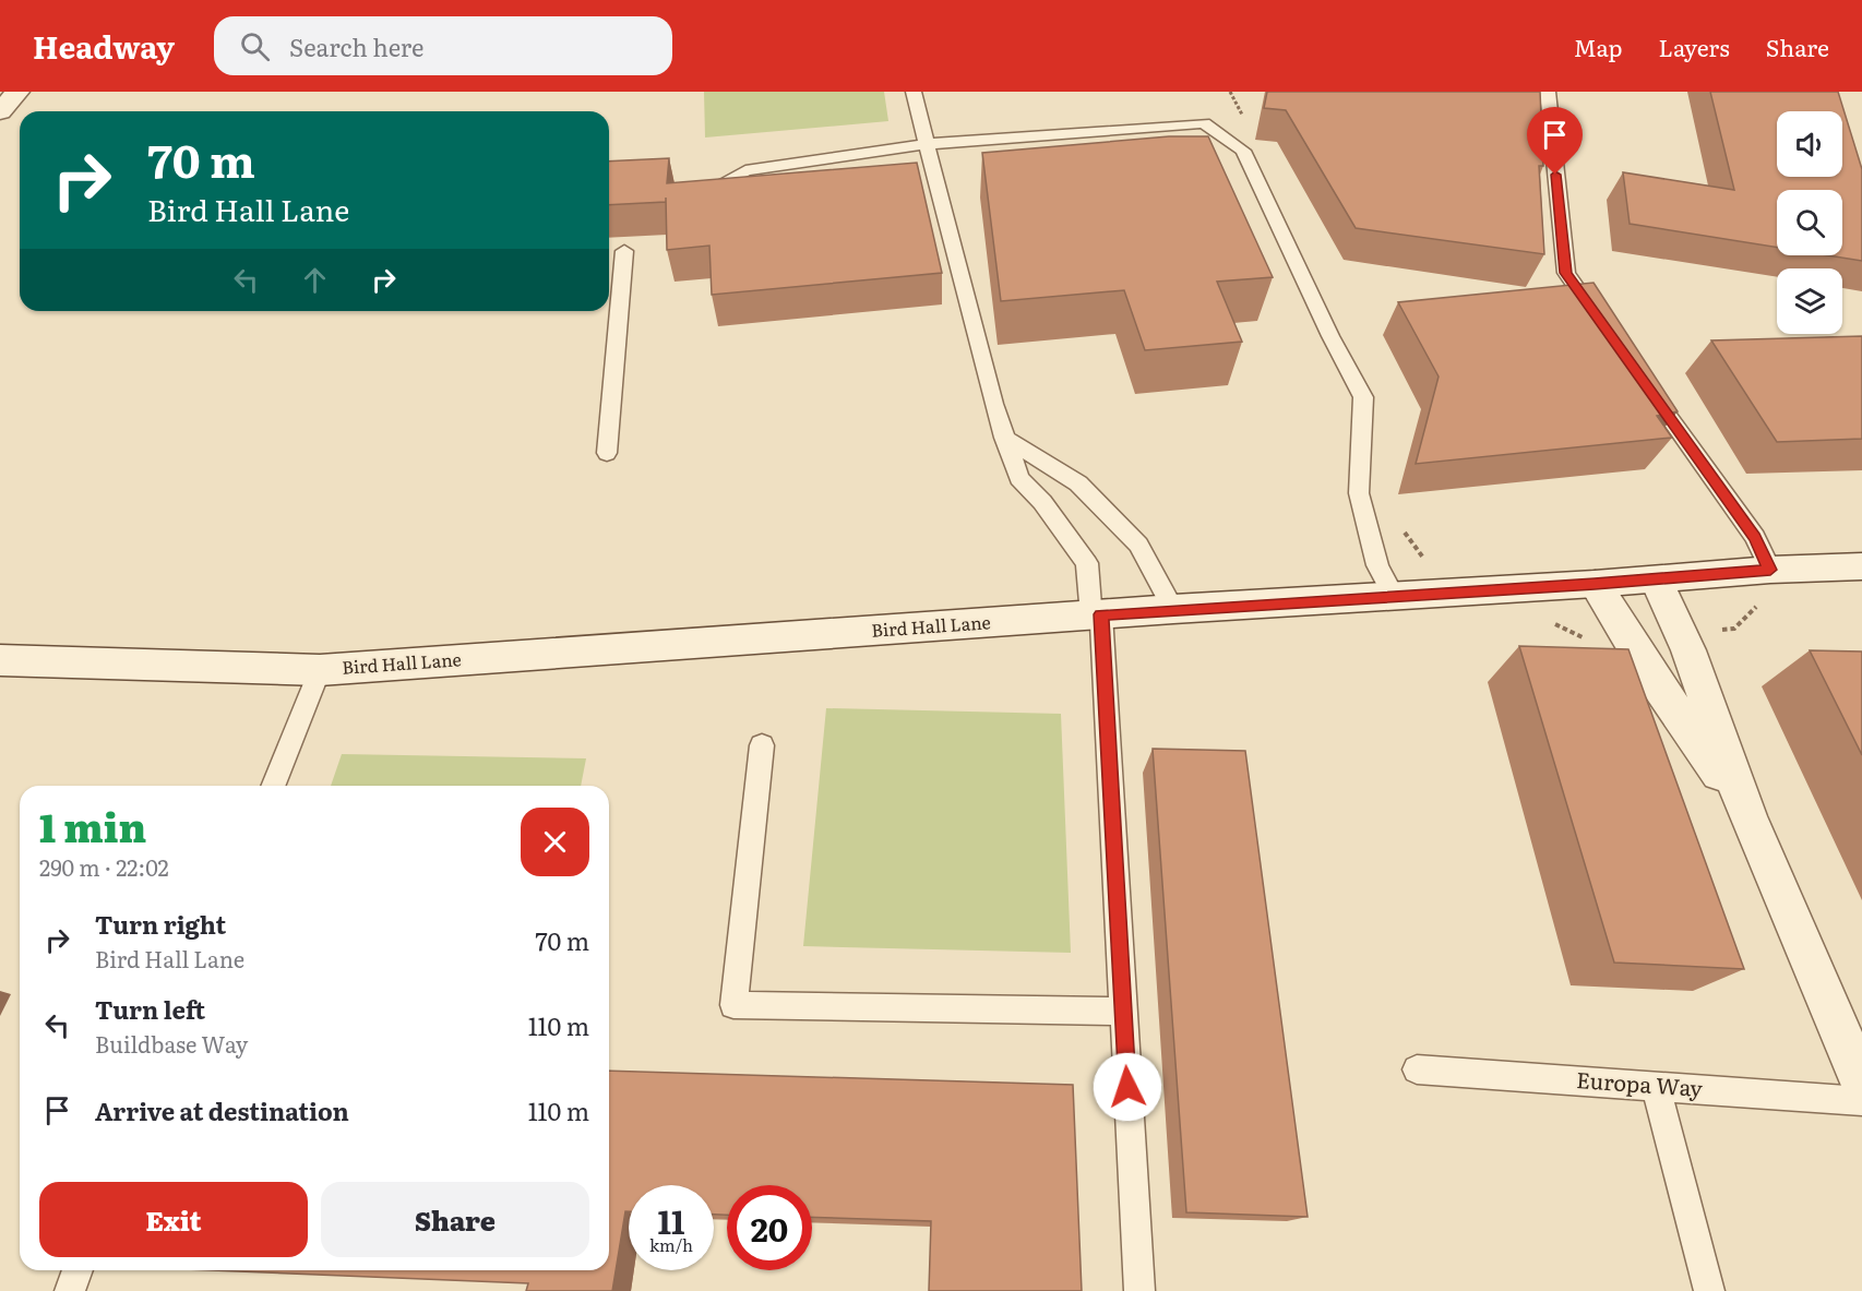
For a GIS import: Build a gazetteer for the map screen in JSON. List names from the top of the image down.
{
  "streets": {
    "street": ["Bird Hall Lane"],
    "lane": ["Europa Way"]
  },
  "page": {
    "header": "Headway",
    "search": "Search here",
    "nav": ["Map", "Layers", "Share"],
    "turn": ["70 m", "Bird Hall Lane"],
    "heading": ["1 min", "290 m · 22:02"],
    "list": [
      {
        "name": "Turn right",
        "note": "Bird Hall Lane",
        "value": "70 m"
      },
      {
        "name": "Turn left",
        "note": "Buildbase Way",
        "value": "110 m"
      },
      {
        "name": "Arrive at destination",
        "value": "110 m"
      }
    ],
    "buttons": ["Exit", "Share"],
    "speed": "11 km/h",
    "limit": "20"
  }
}
